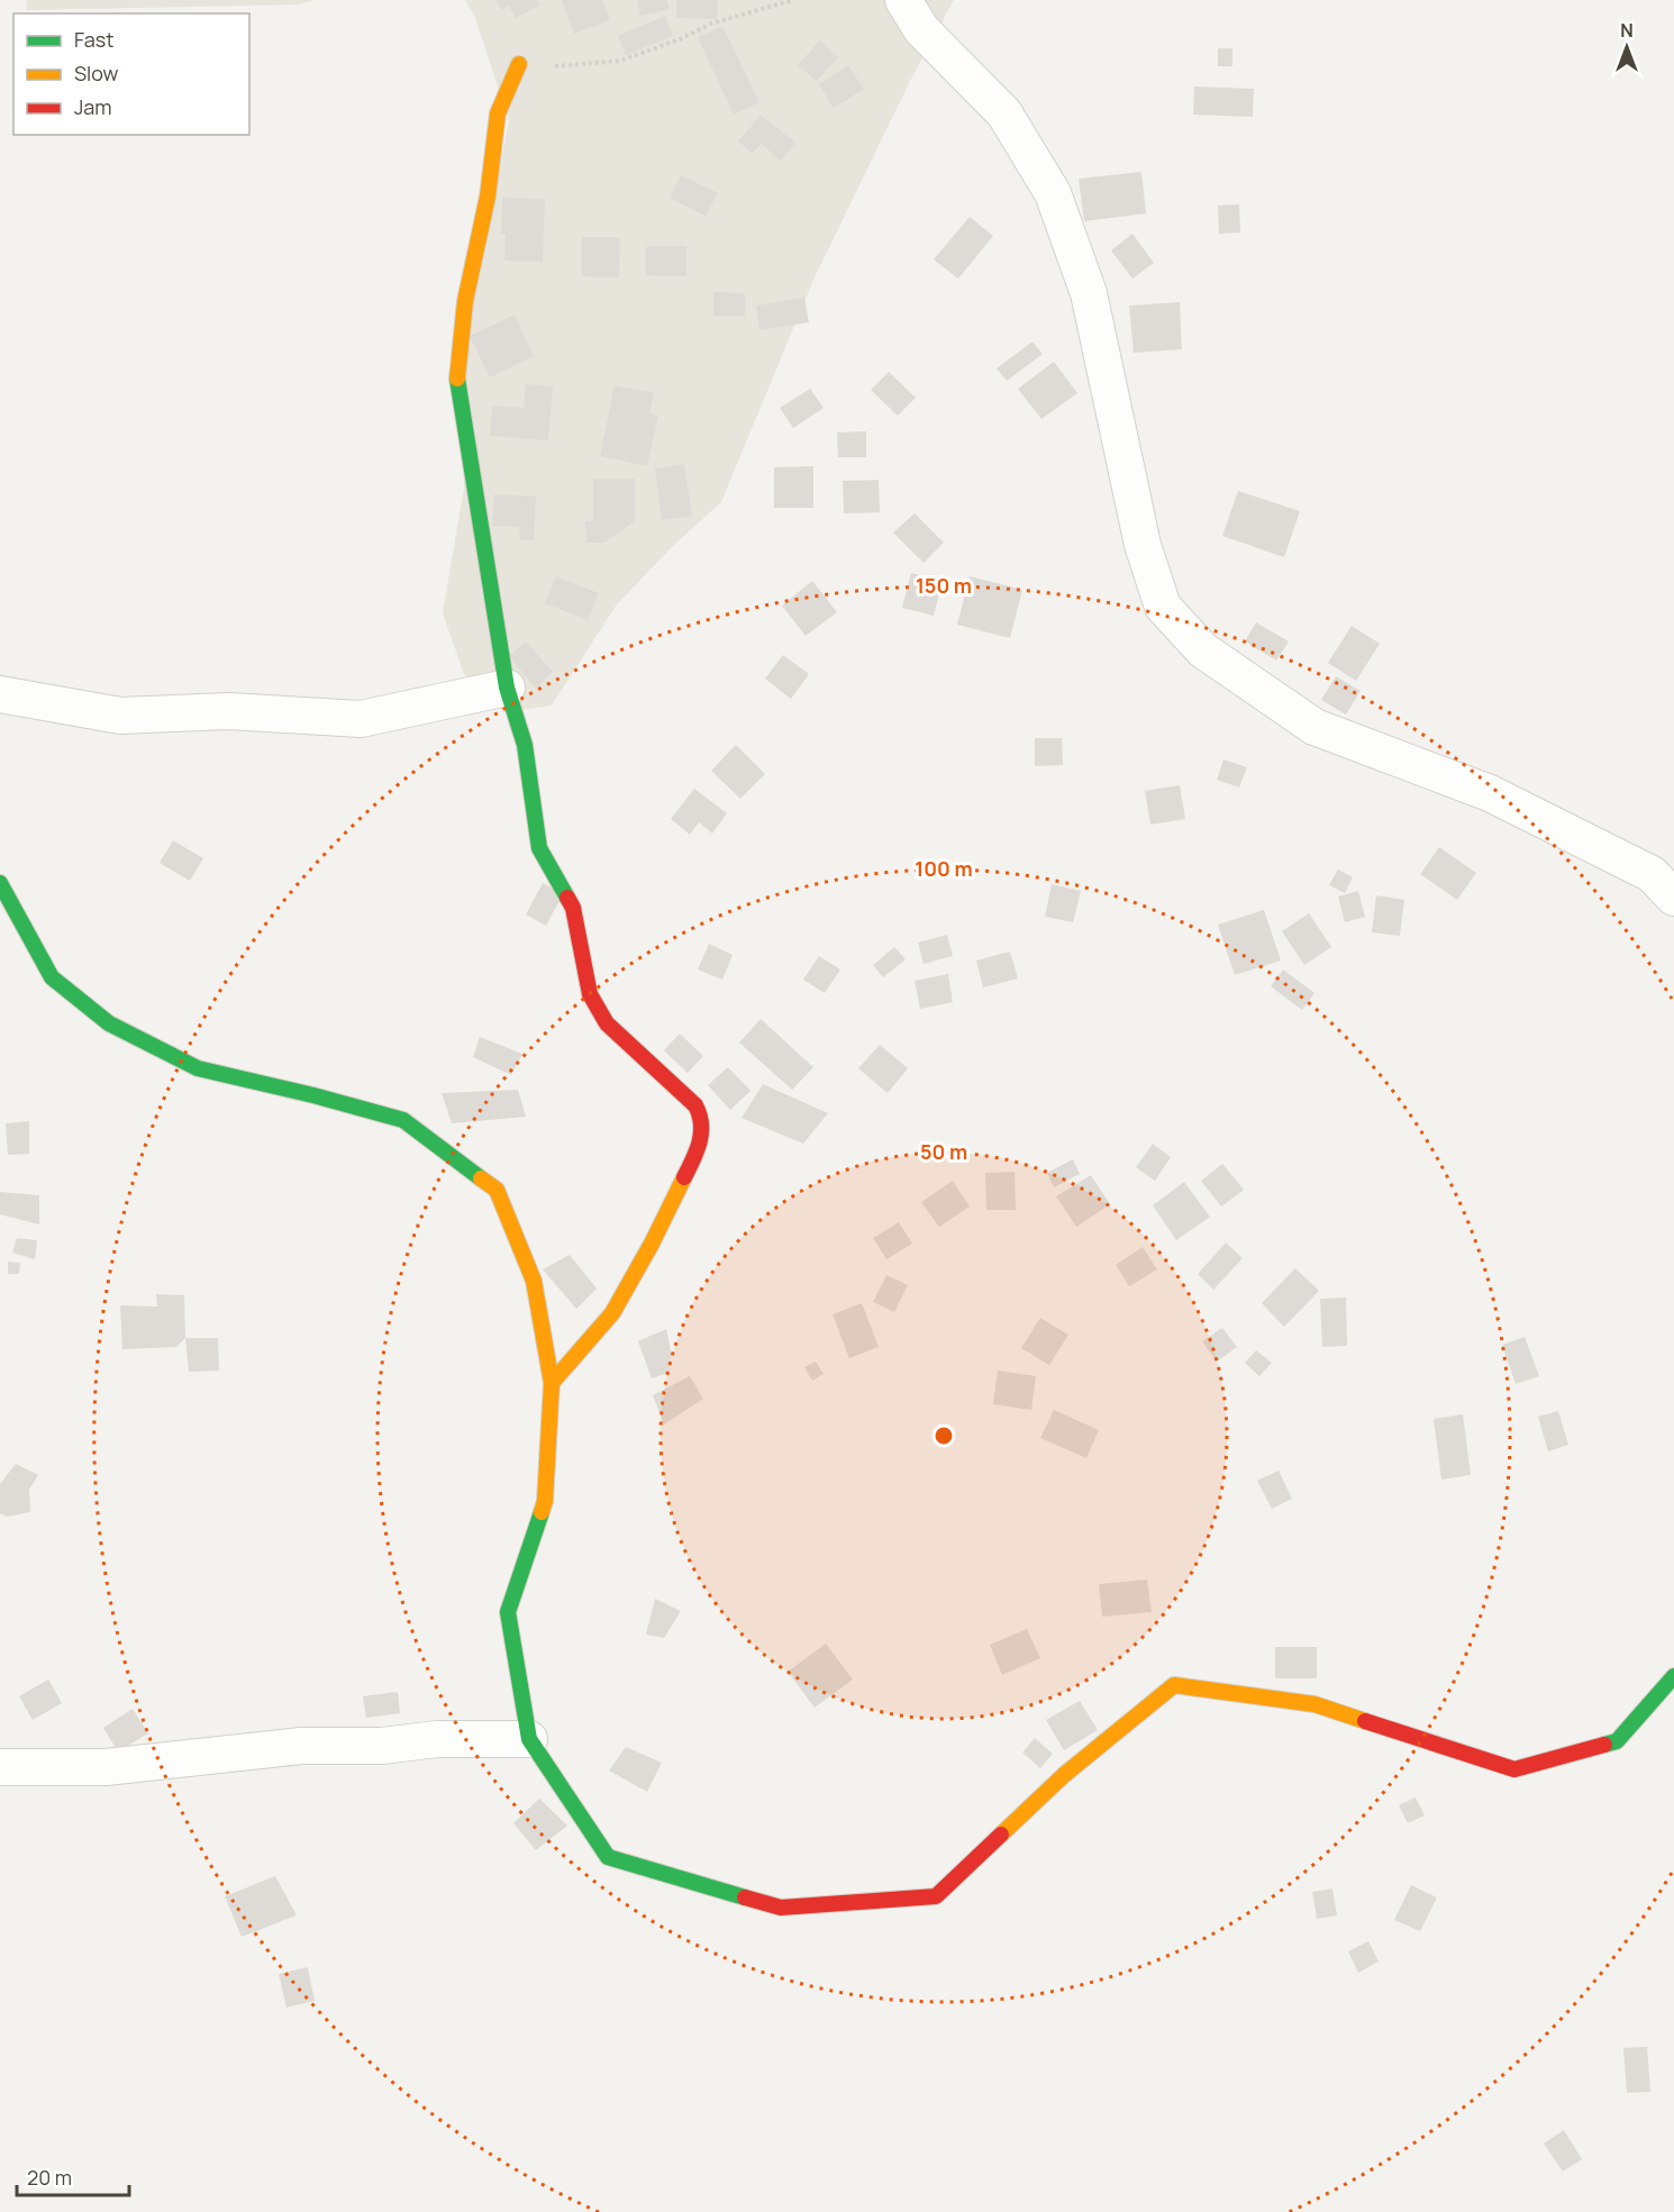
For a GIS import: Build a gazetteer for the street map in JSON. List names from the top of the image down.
{
  "legend": ["Fast", "Slow", "Jam"],
  "scale_bar": "20 m",
  "north": "top",
  "rings": ["150 m", "100 m", "50 m"]
}
